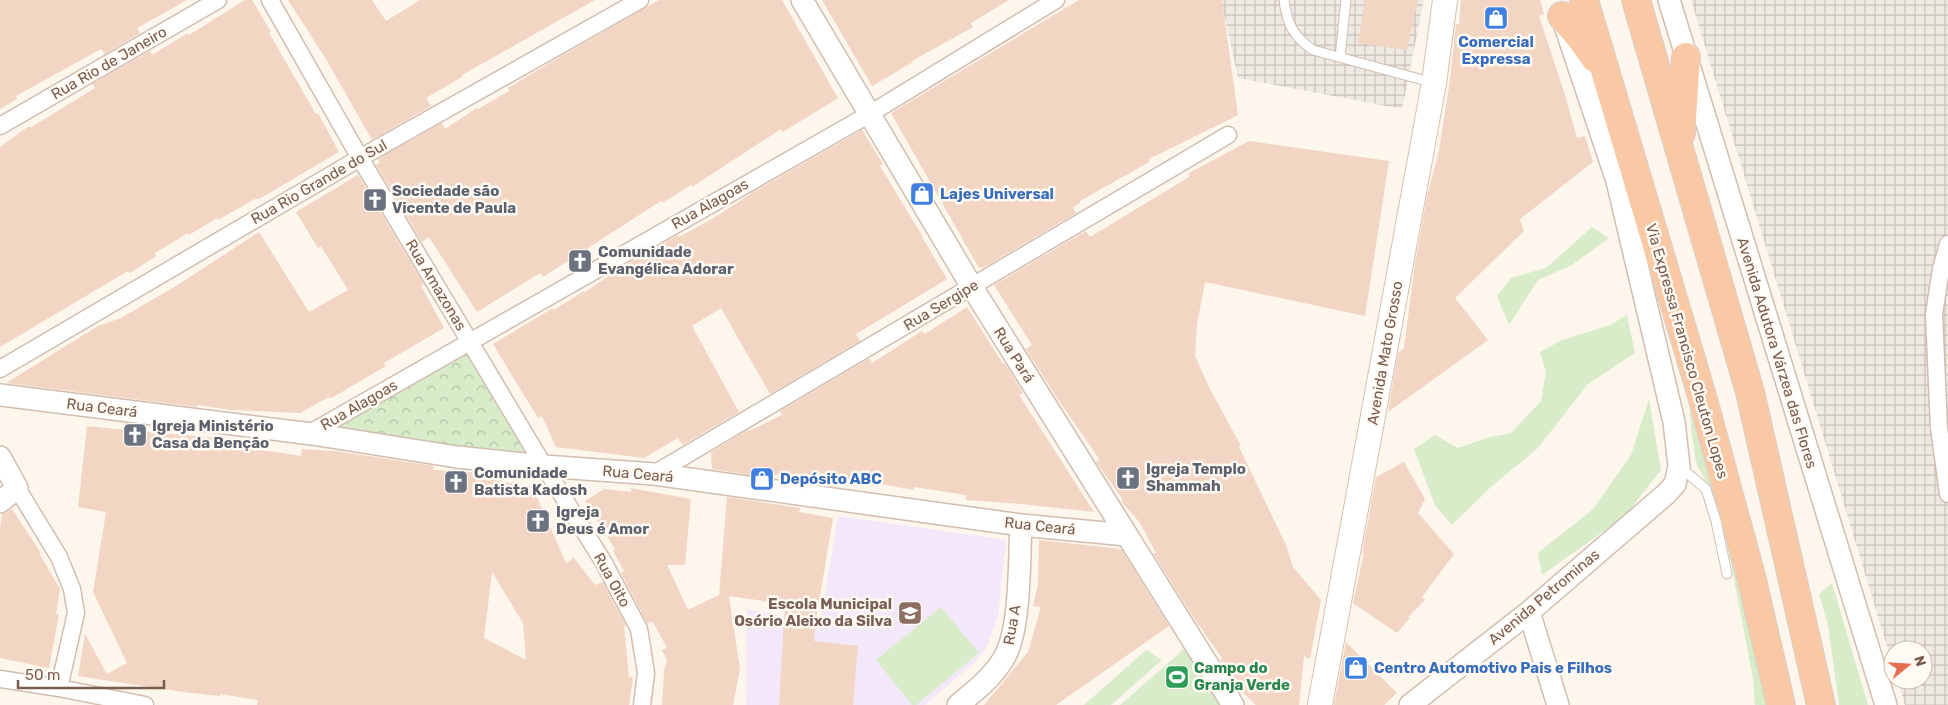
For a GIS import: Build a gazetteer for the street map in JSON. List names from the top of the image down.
{
  "streets": {
    "highway": ["Via Expressa Francisco Cleuton Lopes"],
    "main road": ["Avenida Mato Grosso"],
    "street": [
      "Rua Rio de Janeiro",
      "Rua Rio Grande do Sul",
      "Rua Alagoas",
      "Rua Amazonas",
      "Rua Sergipe",
      "Avenida Adutora Várzea das Flores",
      "Rua Pará",
      "Rua Ceará",
      "Rua Oito",
      "Avenida Petrominas",
      "Rua A"
    ]
  },
  "crossings": [
    ["Rua Rio Grande do Sul", "Rua Amazonas"],
    ["Rua Alagoas", "Rua Amazonas"],
    ["Rua Alagoas", "Rua Pará"],
    ["Rua Alagoas", "Rua Ceará"],
    ["Rua Amazonas", "Rua Ceará"],
    ["Rua Amazonas", "Rua Oito"],
    ["Rua Sergipe", "Rua Pará"],
    ["Rua Sergipe", "Rua Ceará"],
    ["Rua Pará", "Rua Ceará"],
    ["Rua Ceará", "Rua Oito"],
    ["Rua Ceará", "Rua A"]
  ],
  "places": {
    "shop": [
      "Comercial Expressa",
      "Lajes Universal",
      "Depósito ABC",
      "Centro Automotivo Pais e Filhos"
    ],
    "church": [
      "Sociedade são Vicente de Paula",
      "Comunidade Evangélica Adorar",
      "Igreja Ministério Casa da Benção",
      "Igreja Templo Shammah",
      "Comunidade Batista Kadosh",
      "Igreja Deus é Amor"
    ],
    "school or university": ["Escola Municipal Osório Aleixo da Silva"],
    "sports": ["Campo do Granja Verde"]
  },
  "scale_bar": "50 m",
  "north": "right"
}
